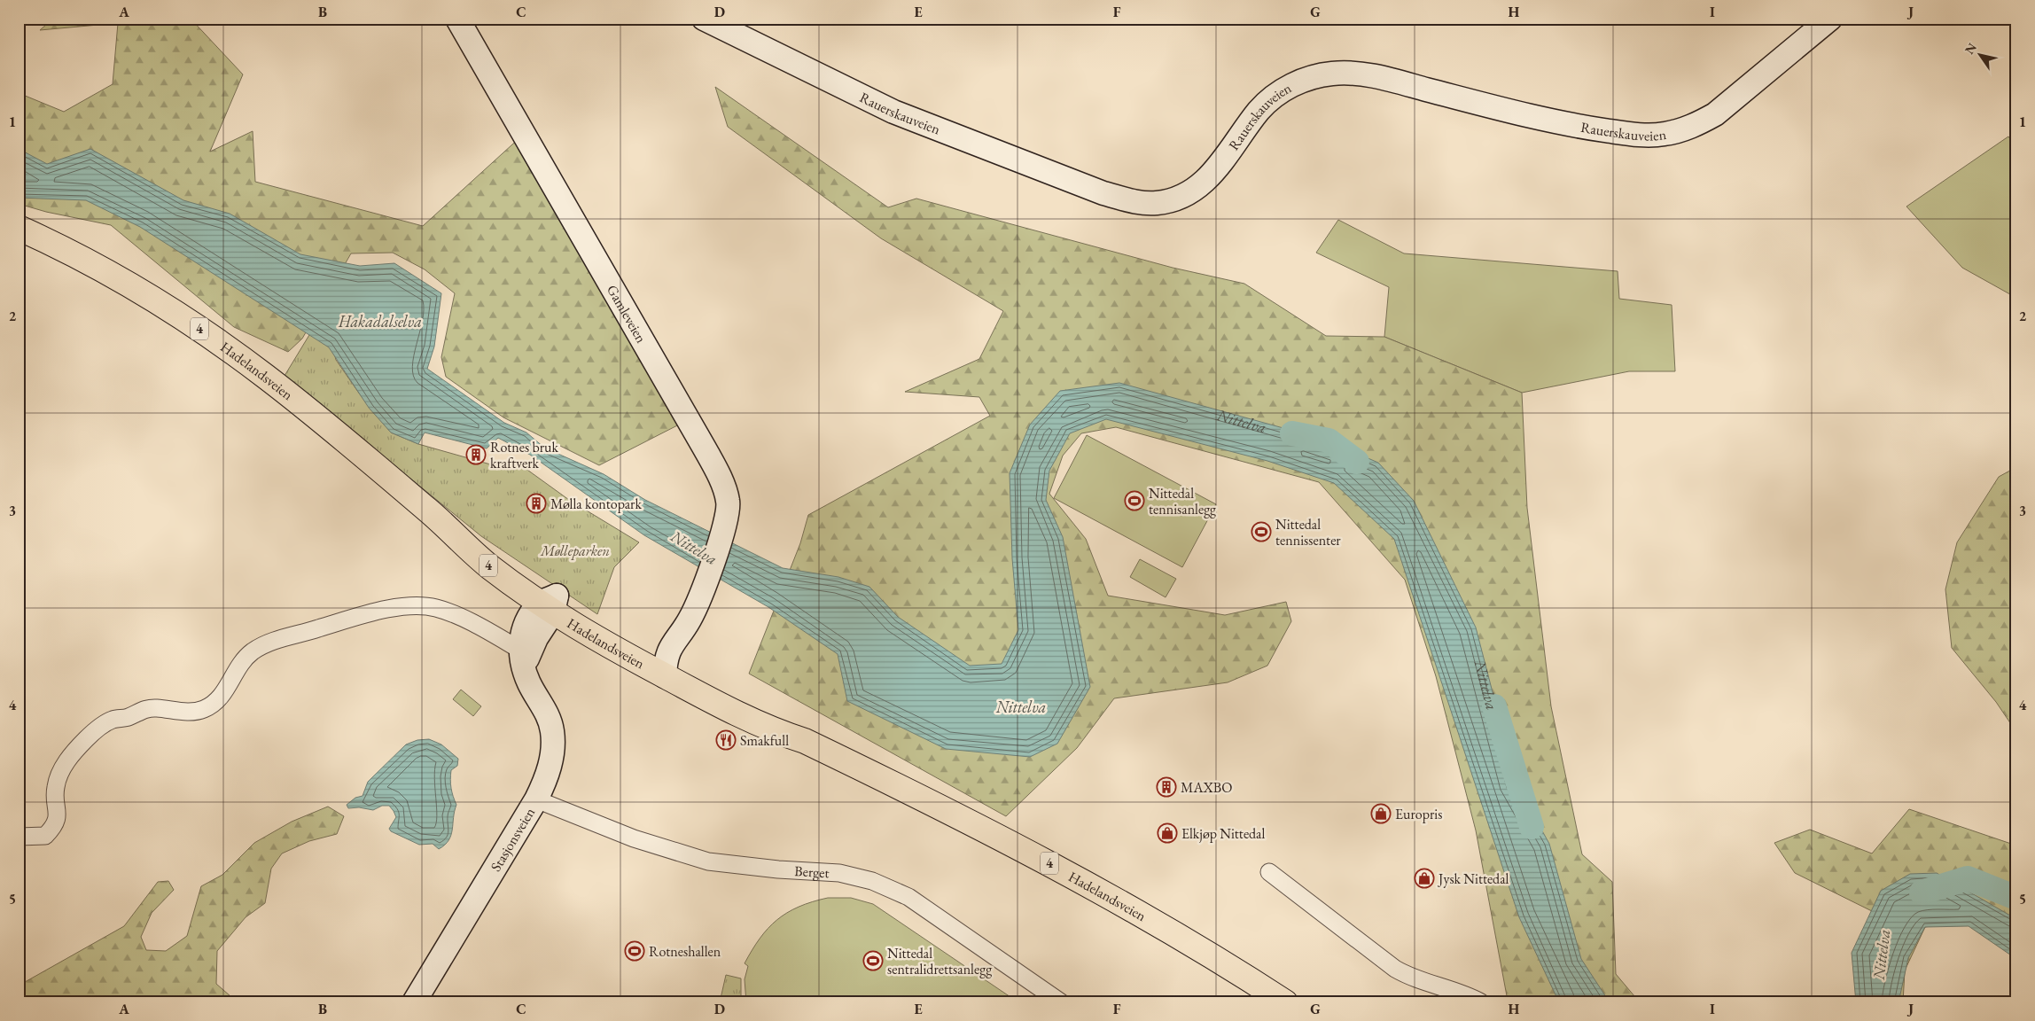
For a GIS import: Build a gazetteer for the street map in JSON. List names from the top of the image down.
{
  "streets": {
    "highway": ["4", "Hadelandsveien"],
    "street": [
      "Rauerskauveien",
      "Gamleveien",
      "Stasjonsveien",
      "Berget"
    ]
  },
  "crossings": [
    ["Gamleveien", "Hadelandsveien"],
    ["Hadelandsveien", "Stasjonsveien"],
    ["Stasjonsveien", "Berget"]
  ],
  "water": ["Hakadalselva", "Nittelva"],
  "parks": ["Mølleparken"],
  "places": {
    "building": ["Rotnes bruk kraftverk", "Mølla kontopark", "MAXBO"],
    "sports": [
      "Nittedal tennisanlegg",
      "Nittedal tennissenter",
      "Rotneshallen",
      "Nittedal sentralidrettsanlegg"
    ],
    "restaurant": ["Smakfull"],
    "shop": ["Europris", "Elkjøp Nittedal", "Jysk Nittedal"]
  },
  "north": "top left",
  "grid": {
    "columns": [
      "A",
      "B",
      "C",
      "D",
      "E",
      "F",
      "G",
      "H",
      "I",
      "J"
    ],
    "rows": [
      "1",
      "2",
      "3",
      "4",
      "5"
    ]
  }
}
